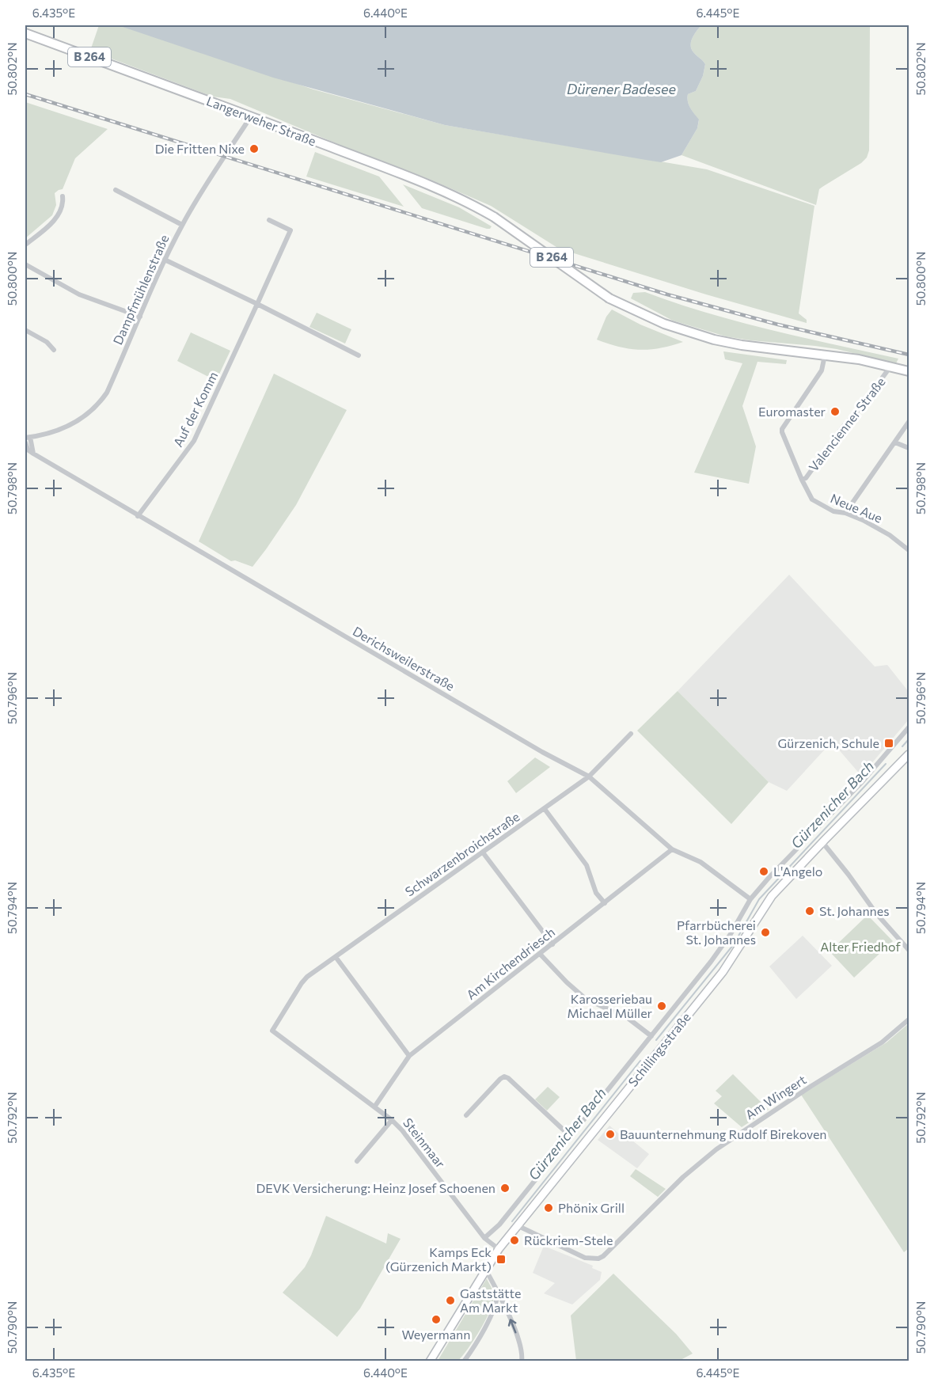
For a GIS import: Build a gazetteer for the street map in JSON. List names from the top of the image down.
{
  "streets": {
    "main road": [
      "B 264",
      "Langerweher Straße",
      "Valencienner Straße",
      "Schillingsstraße"
    ],
    "street": [
      "Dampfmühlenstraße",
      "Auf der Komm",
      "Neue Aue",
      "Derichsweilerstraße",
      "Schwarzenbroichstraße",
      "Am Kirchendriesch",
      "Am Wingert",
      "Steinmaar"
    ]
  },
  "crossings": [
    ["Langerweher Straße", "Dampfmühlenstraße"],
    ["Langerweher Straße", "Valencienner Straße"],
    ["Auf der Komm", "Derichsweilerstraße"],
    ["Valencienner Straße", "Neue Aue"],
    ["Derichsweilerstraße", "Schwarzenbroichstraße"],
    ["Derichsweilerstraße", "Am Kirchendriesch"],
    ["Derichsweilerstraße", "Schillingsstraße"],
    ["Schwarzenbroichstraße", "Steinmaar"],
    ["Am Kirchendriesch", "Steinmaar"],
    ["Schillingsstraße", "Am Wingert"],
    ["Schillingsstraße", "Steinmaar"]
  ],
  "water": ["Dürener Badesee", "Gürzenicher Bach"],
  "parks": ["Alter Friedhof"],
  "places": {
    "other": [
      "Die Fritten Nixe",
      "Euromaster",
      "L'Angelo",
      "St. Johannes",
      "Pfarrbücherei St. Johannes",
      "Karosseriebau Michael Müller",
      "Bauunternehmung Rudolf Birekoven",
      "DEVK Versicherung: Heinz Josef Schoenen",
      "Phönix Grill",
      "Rückriem-Stele",
      "Gaststätte Am Markt",
      "Weyermann"
    ],
    "transit": ["Gürzenich, Schule", "Kamps Eck (Gürzenich Markt)"]
  },
  "coordinates": [
    "6.435°E",
    "6.440°E",
    "6.445°E",
    "50.802°N",
    "50.800°N",
    "50.798°N",
    "50.796°N",
    "50.794°N",
    "50.792°N",
    "50.790°N"
  ]
}
